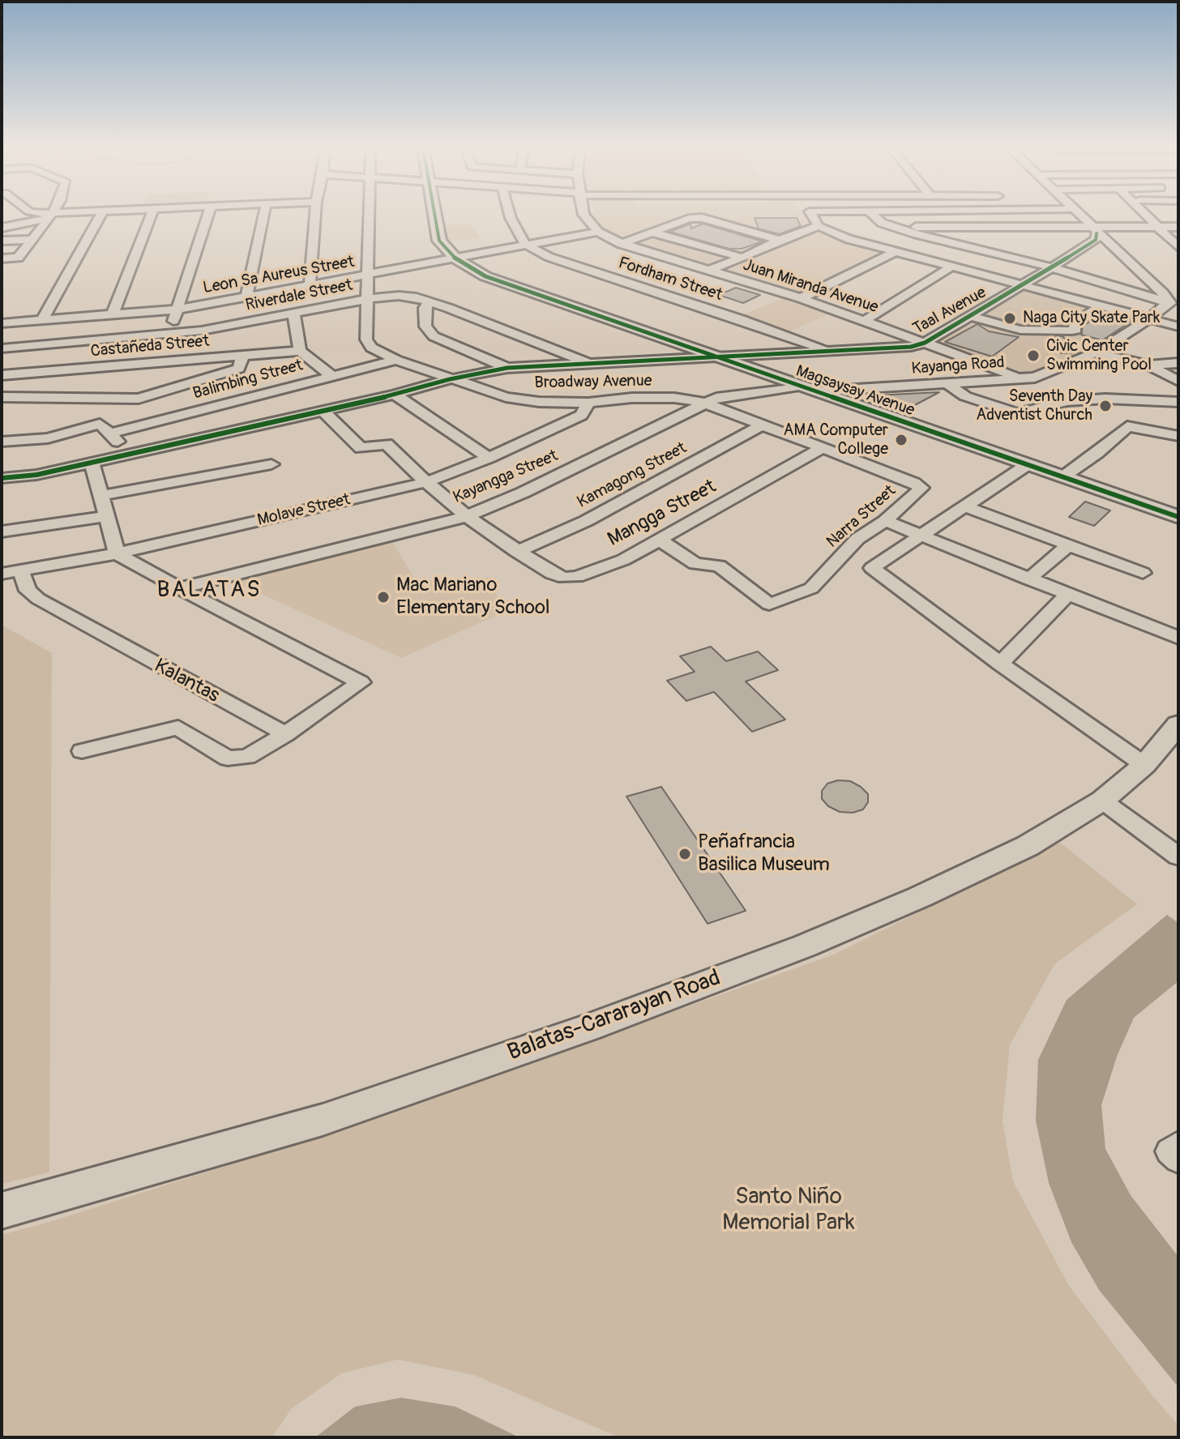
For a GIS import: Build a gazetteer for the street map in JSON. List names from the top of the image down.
{
  "streets": {
    "main road": ["Magsaysay Avenue", "Balatas-Cararayan Road"],
    "street": [
      "Leon Sa Aureus Street",
      "Fordham Street",
      "Juan Miranda Avenue",
      "Riverdale Street",
      "Taal Avenue",
      "Castañeda Street",
      "Kayanga Road",
      "Balimbing Street",
      "Broadway Avenue",
      "Kamagong Street",
      "Kayangga Street",
      "Molave Street",
      "Mangga Street",
      "Narra Street",
      "Kalantas"
    ]
  },
  "crossings": [
    ["Leon Sa Aureus Street", "Fordham Street"],
    ["Leon Sa Aureus Street", "Juan Miranda Avenue"],
    ["Leon Sa Aureus Street", "Broadway Avenue"],
    ["Leon Sa Aureus Street", "Magsaysay Avenue"],
    ["Fordham Street", "Taal Avenue"],
    ["Juan Miranda Avenue", "Taal Avenue"],
    ["Juan Miranda Avenue", "Kayanga Road"],
    ["Riverdale Street", "Taal Avenue"],
    ["Riverdale Street", "Broadway Avenue"],
    ["Taal Avenue", "Broadway Avenue"],
    ["Taal Avenue", "Magsaysay Avenue"],
    ["Taal Avenue", "Mangga Street"],
    ["Kayanga Road", "Magsaysay Avenue"],
    ["Balimbing Street", "Broadway Avenue"],
    ["Broadway Avenue", "Kayangga Street"],
    ["Broadway Avenue", "Molave Street"],
    ["Broadway Avenue", "Narra Street"],
    ["Magsaysay Avenue", "Kayangga Street"],
    ["Kamagong Street", "Mangga Street"],
    ["Kamagong Street", "Narra Street"],
    ["Kayangga Street", "Mangga Street"],
    ["Kayangga Street", "Narra Street"],
    ["Molave Street", "Mangga Street"],
    ["Molave Street", "Kalantas"],
    ["Mangga Street", "Narra Street"]
  ],
  "districts": ["BALATAS"],
  "parks": ["Santo Niño Memorial Park"],
  "places": [
    "Naga City Skate Park",
    "Civic Center Swimming Pool",
    "Seventh Day Adventist Church",
    "AMA Computer College",
    "Mac Mariano Elementary School",
    "Peñafrancia Basilica Museum"
  ]
}
